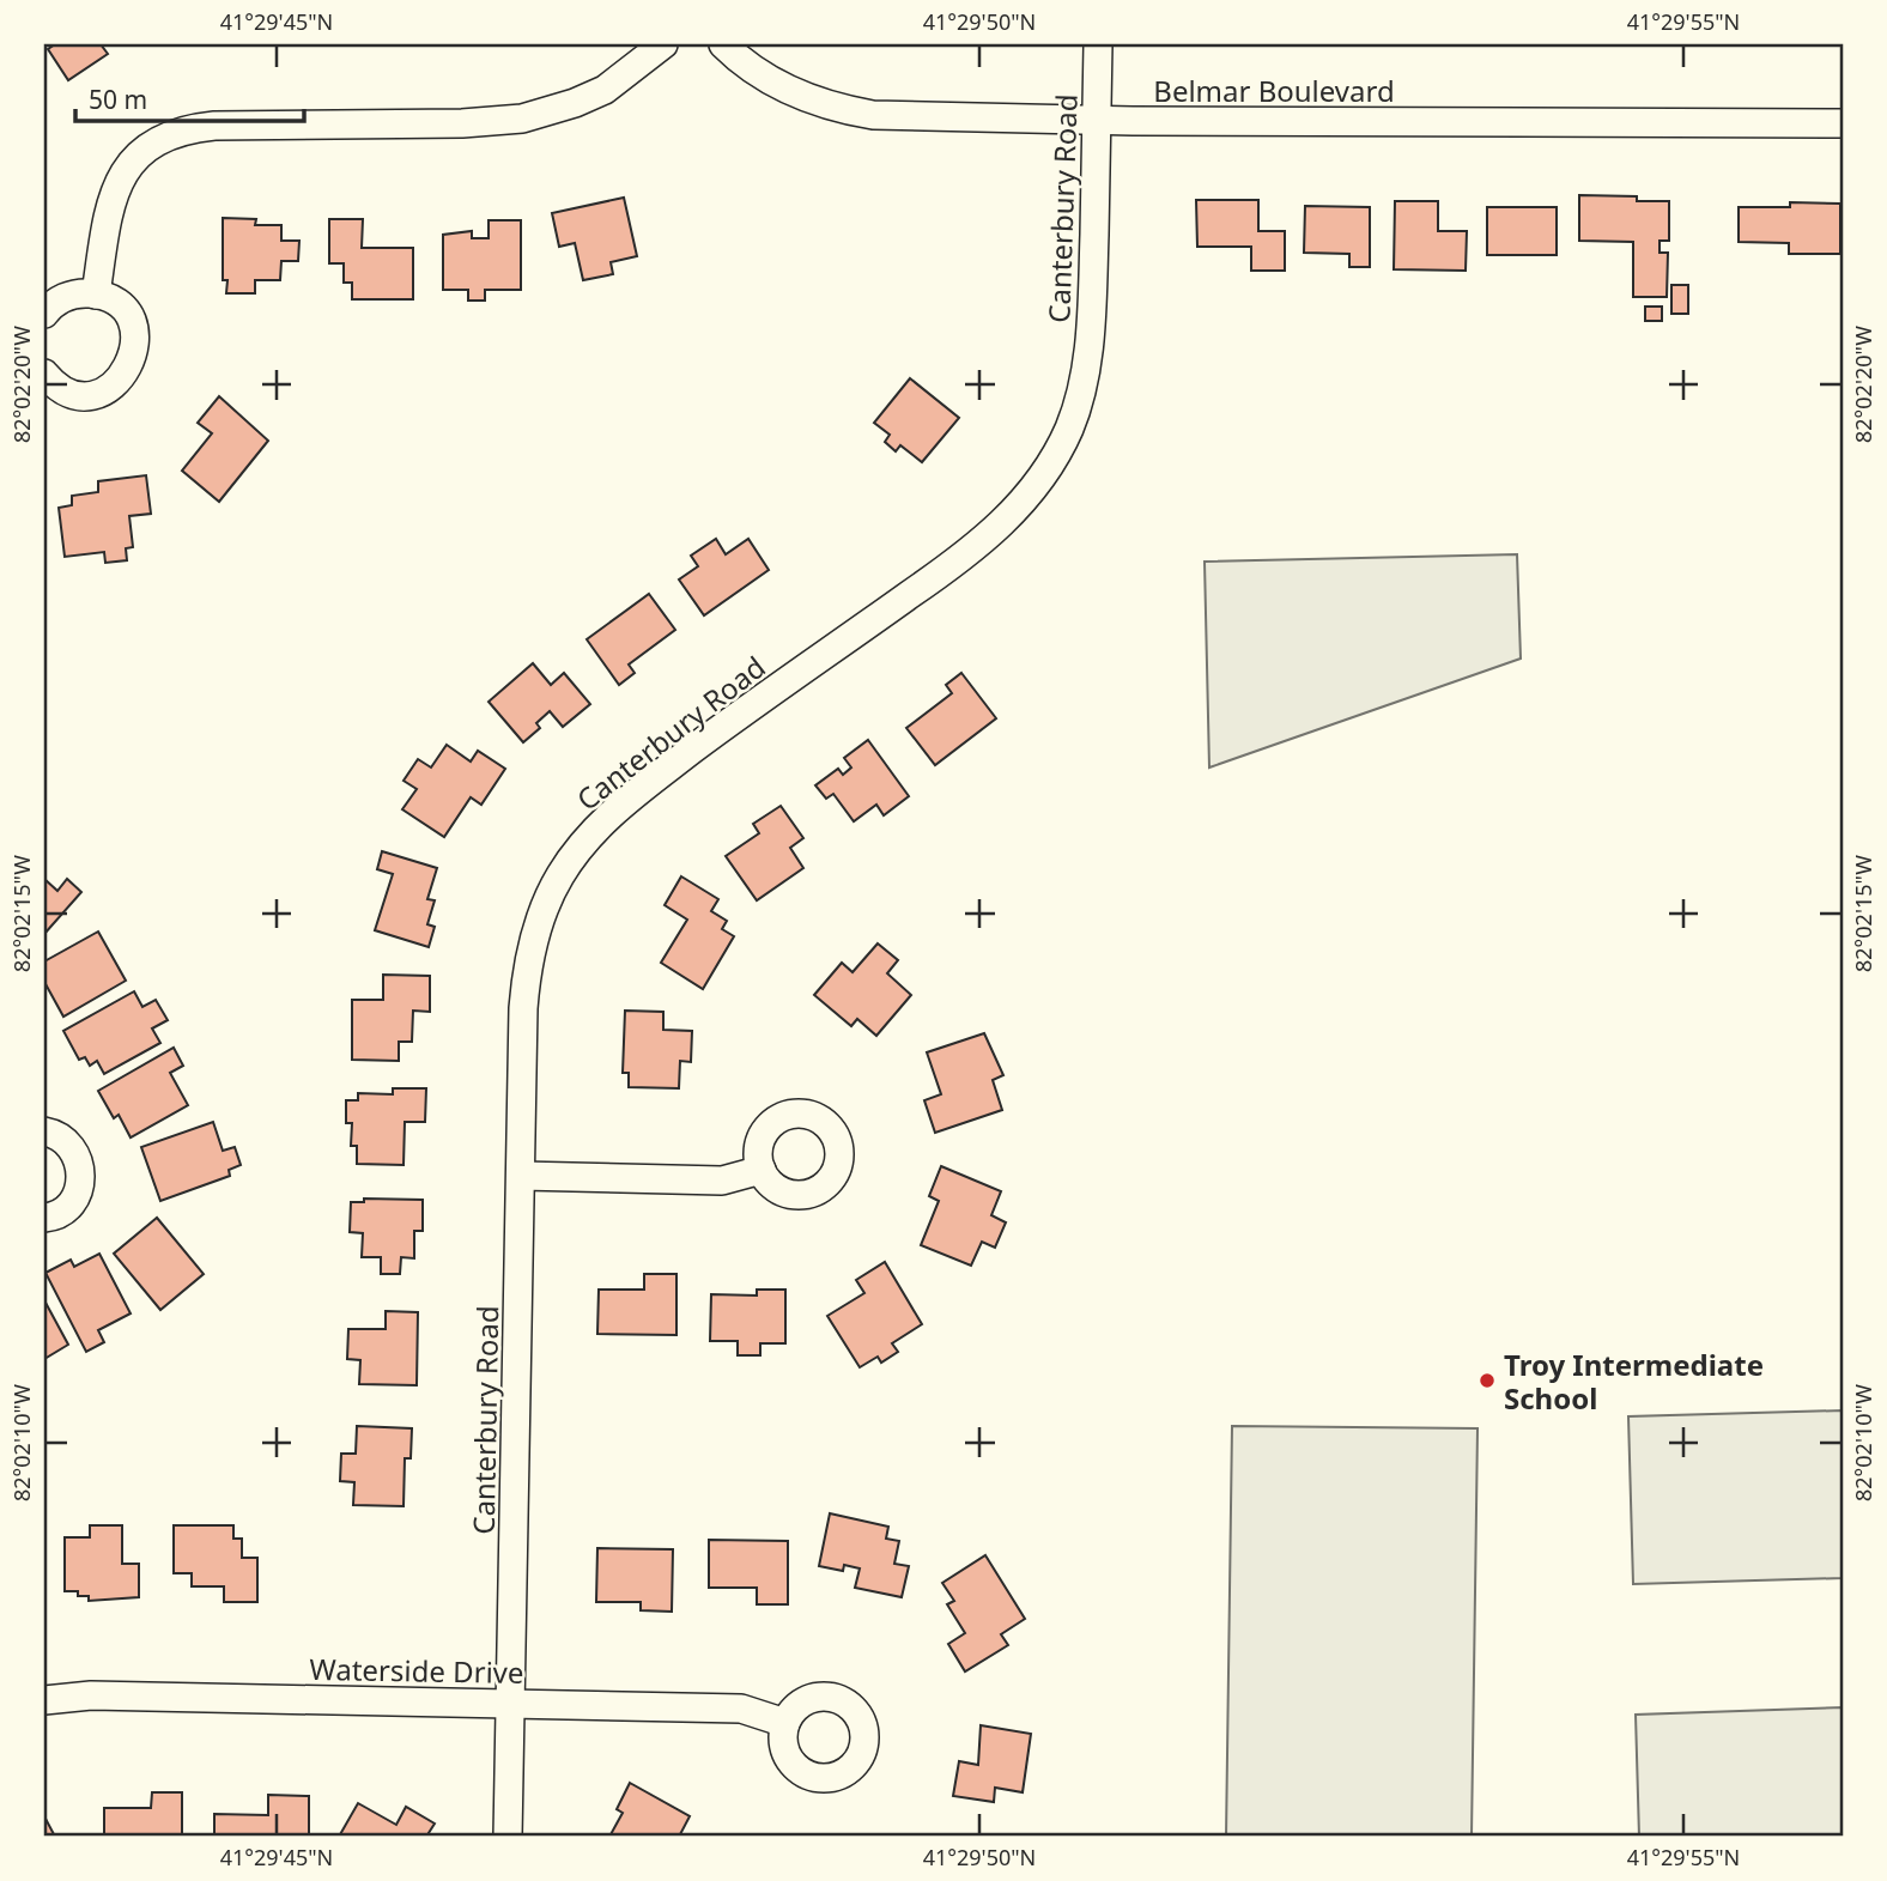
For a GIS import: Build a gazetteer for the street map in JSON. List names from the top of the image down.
{
  "streets": {
    "street": ["Belmar Boulevard", "Canterbury Road", "Waterside Drive"]
  },
  "crossings": [
    ["Belmar Boulevard", "Canterbury Road"],
    ["Canterbury Road", "Waterside Drive"]
  ],
  "places": ["Troy Intermediate School"],
  "scale_bar": "50 m",
  "coordinates": [
    "41°29'45\"N",
    "41°29'50\"N",
    "41°29'55\"N",
    "82°02'20\"W",
    "82°02'15\"W",
    "82°02'10\"W"
  ]
}
